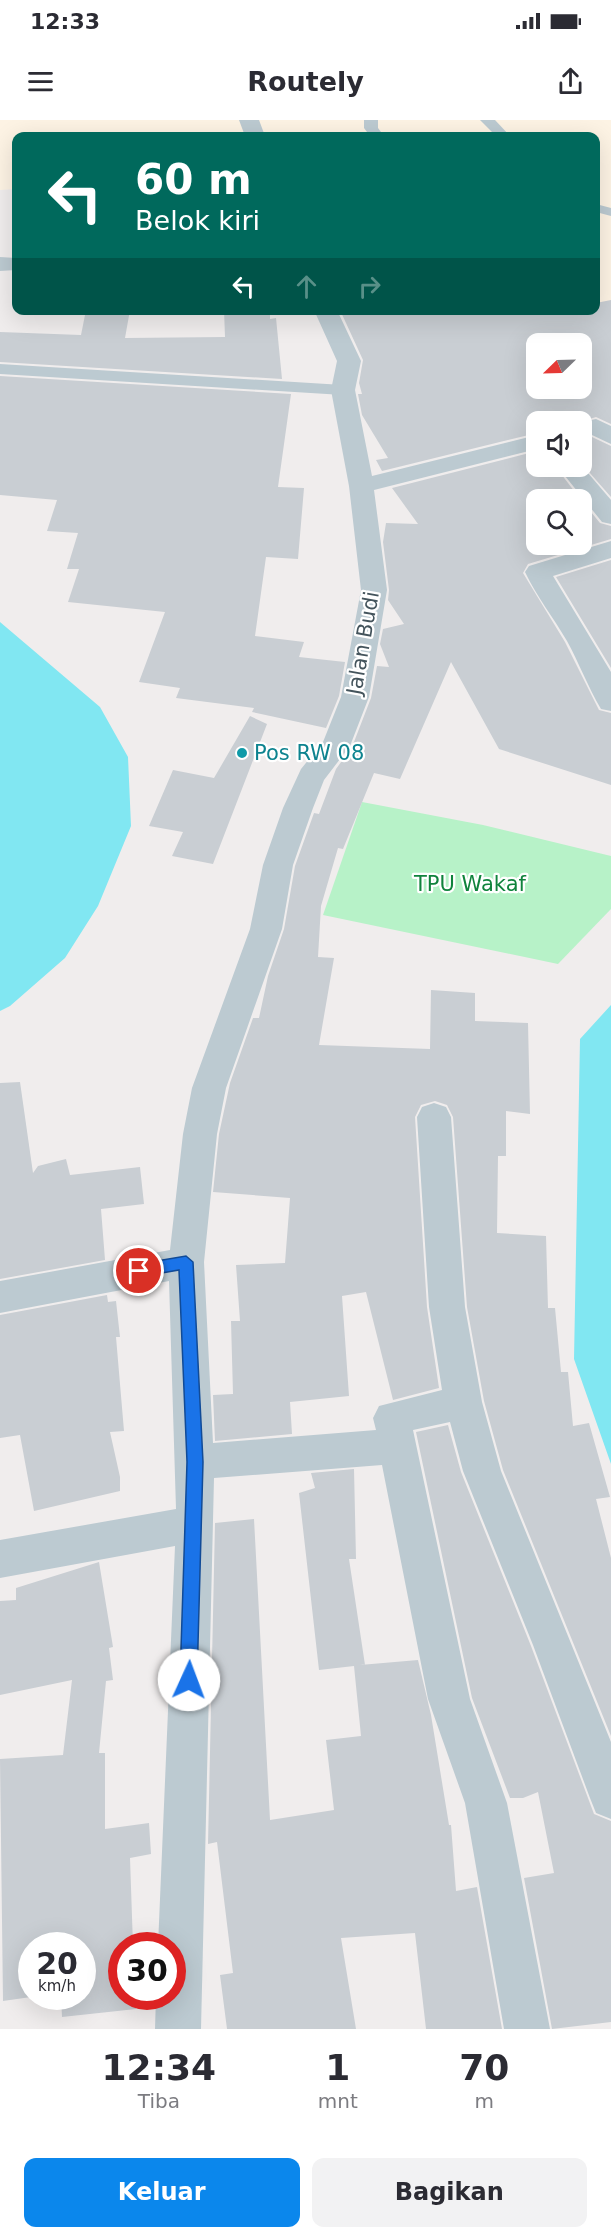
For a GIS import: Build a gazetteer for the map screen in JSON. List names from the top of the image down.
{
  "streets": {
    "street": ["Jalan Budi"]
  },
  "parks": ["TPU Wakaf"],
  "places": ["Pos RW 08"],
  "north": "bottom left",
  "page": {
    "status": "12:33",
    "header": "Routely",
    "turn": ["60 m", "Belok kiri"],
    "speed": "20 km/h",
    "limit": "30",
    "eta": [
      "12:34",
      "Tiba",
      "1",
      "mnt",
      "70",
      "m"
    ],
    "buttons": ["Keluar", "Bagikan"]
  }
}
